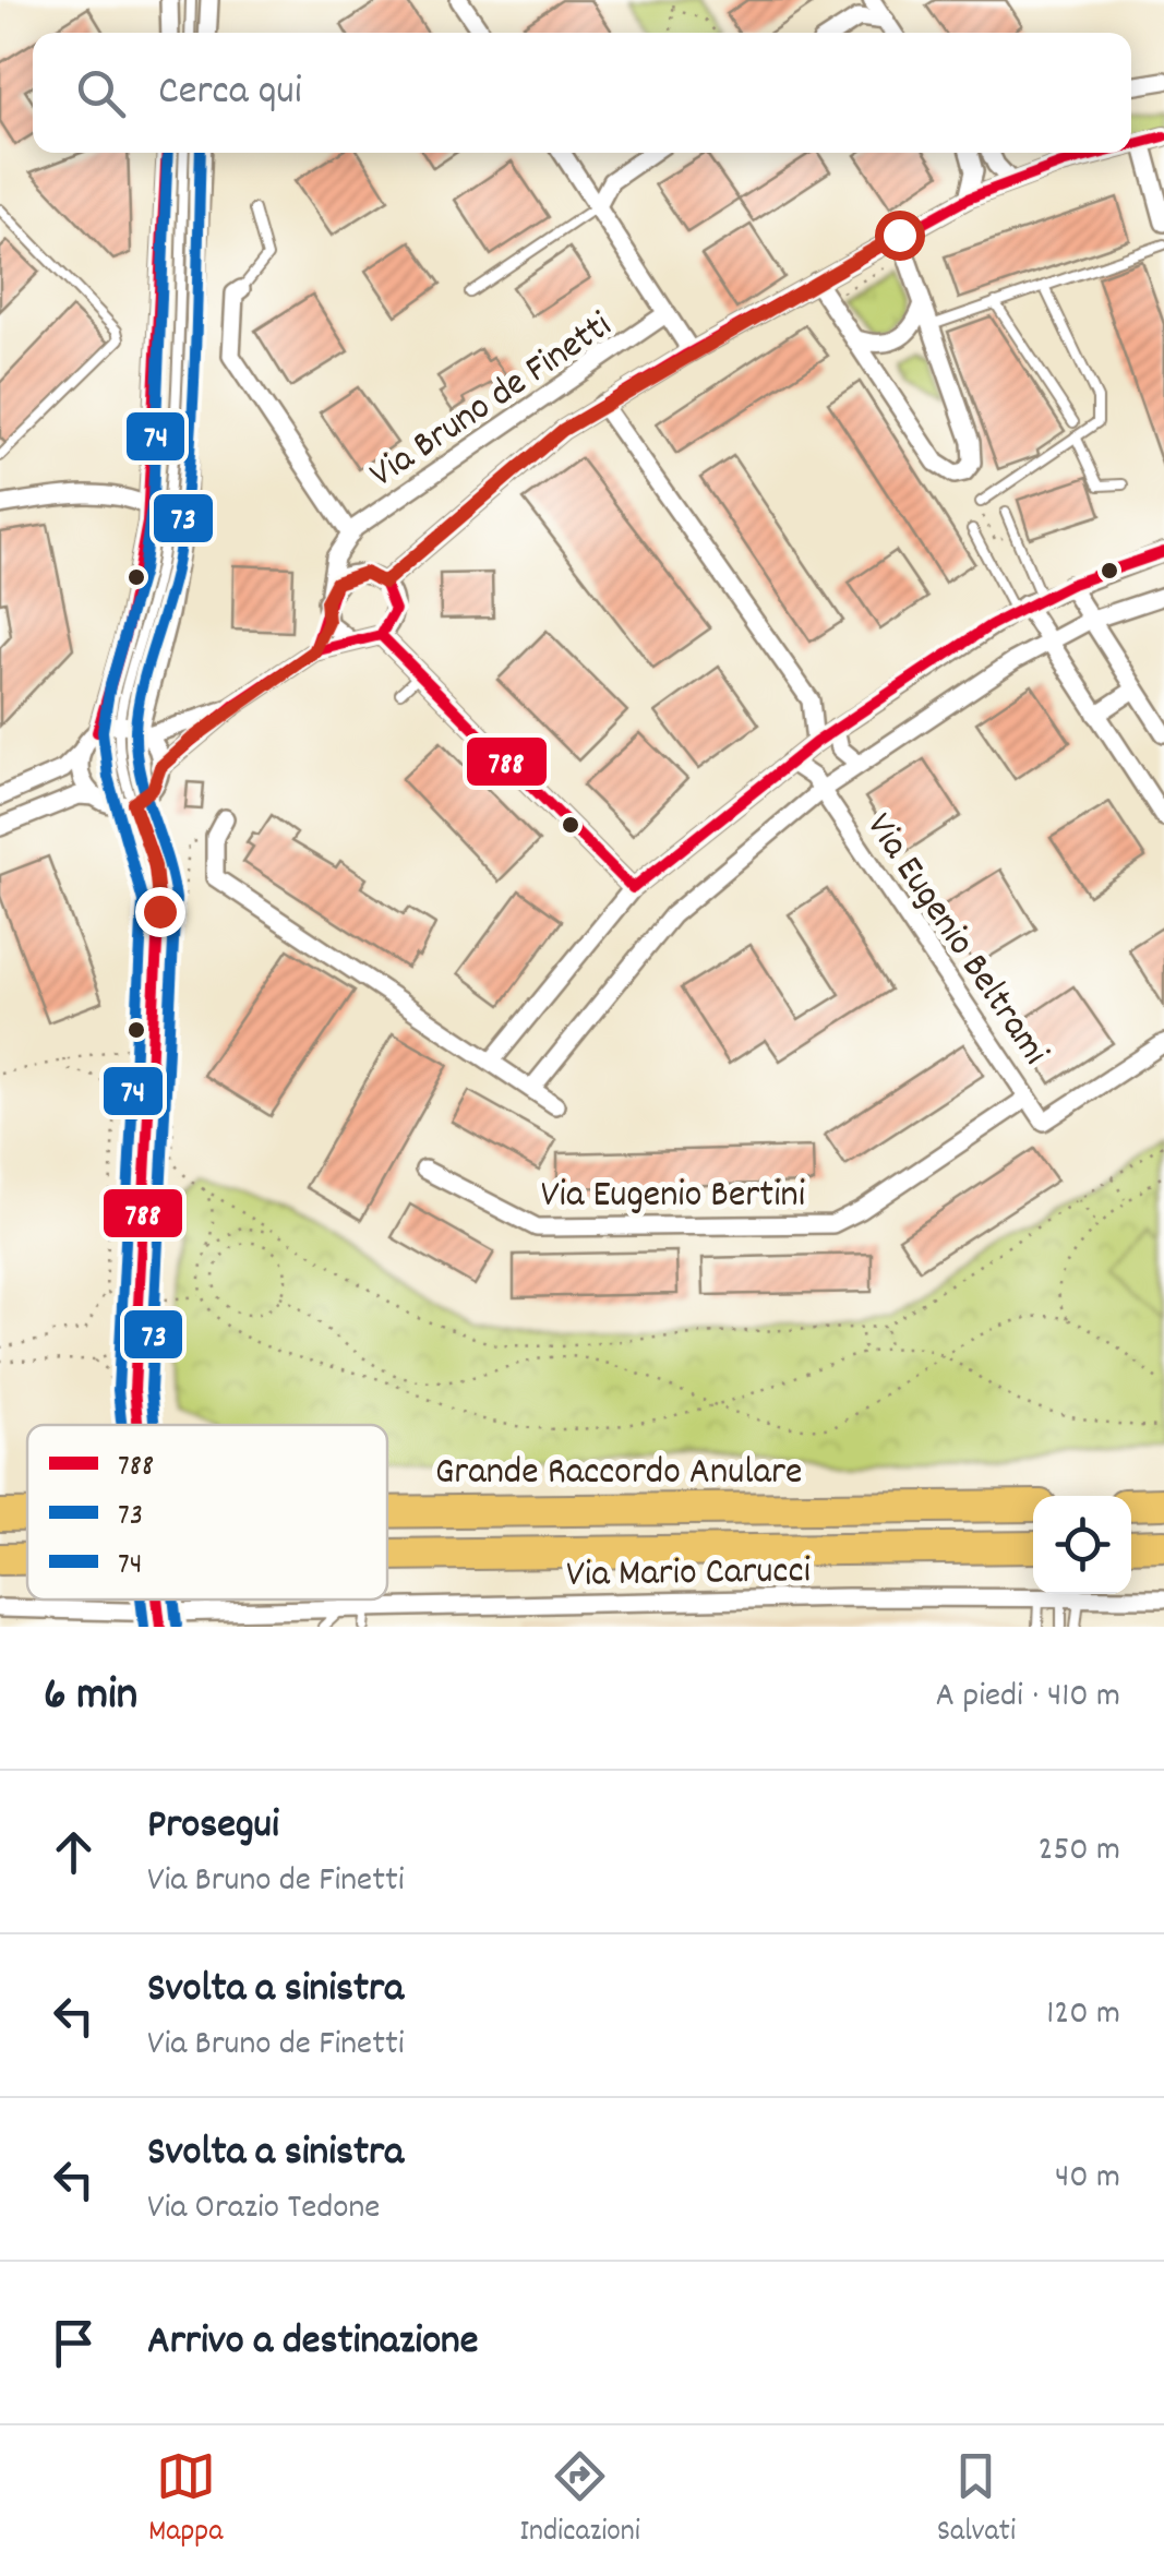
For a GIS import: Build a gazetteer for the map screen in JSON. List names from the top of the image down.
{
  "streets": {
    "highway": ["Grande Raccordo Anulare"],
    "street": [
      "Via Bruno de Finetti",
      "Via Eugenio Beltrami",
      "Via Eugenio Bertini",
      "Via Mario Carucci"
    ]
  },
  "crossings": [
    ["Via Eugenio Beltrami", "Via Eugenio Bertini"]
  ],
  "lines": ["transit line 788", "transit line 73", "transit line 74"],
  "legend": ["788", "73", "74"],
  "page": {
    "search": "Cerca qui",
    "heading": ["6 min", "A piedi · 410 m"],
    "list": [
      ["Prosegui", "Via Bruno de Finetti", "250 m"],
      ["Svolta a sinistra", "Via Bruno de Finetti", "120 m"],
      ["Svolta a sinistra", "Via Orazio Tedone", "40 m"],
      "Arrivo a destinazione"
    ],
    "nav": ["Mappa", "Indicazioni", "Salvati"]
  }
}
